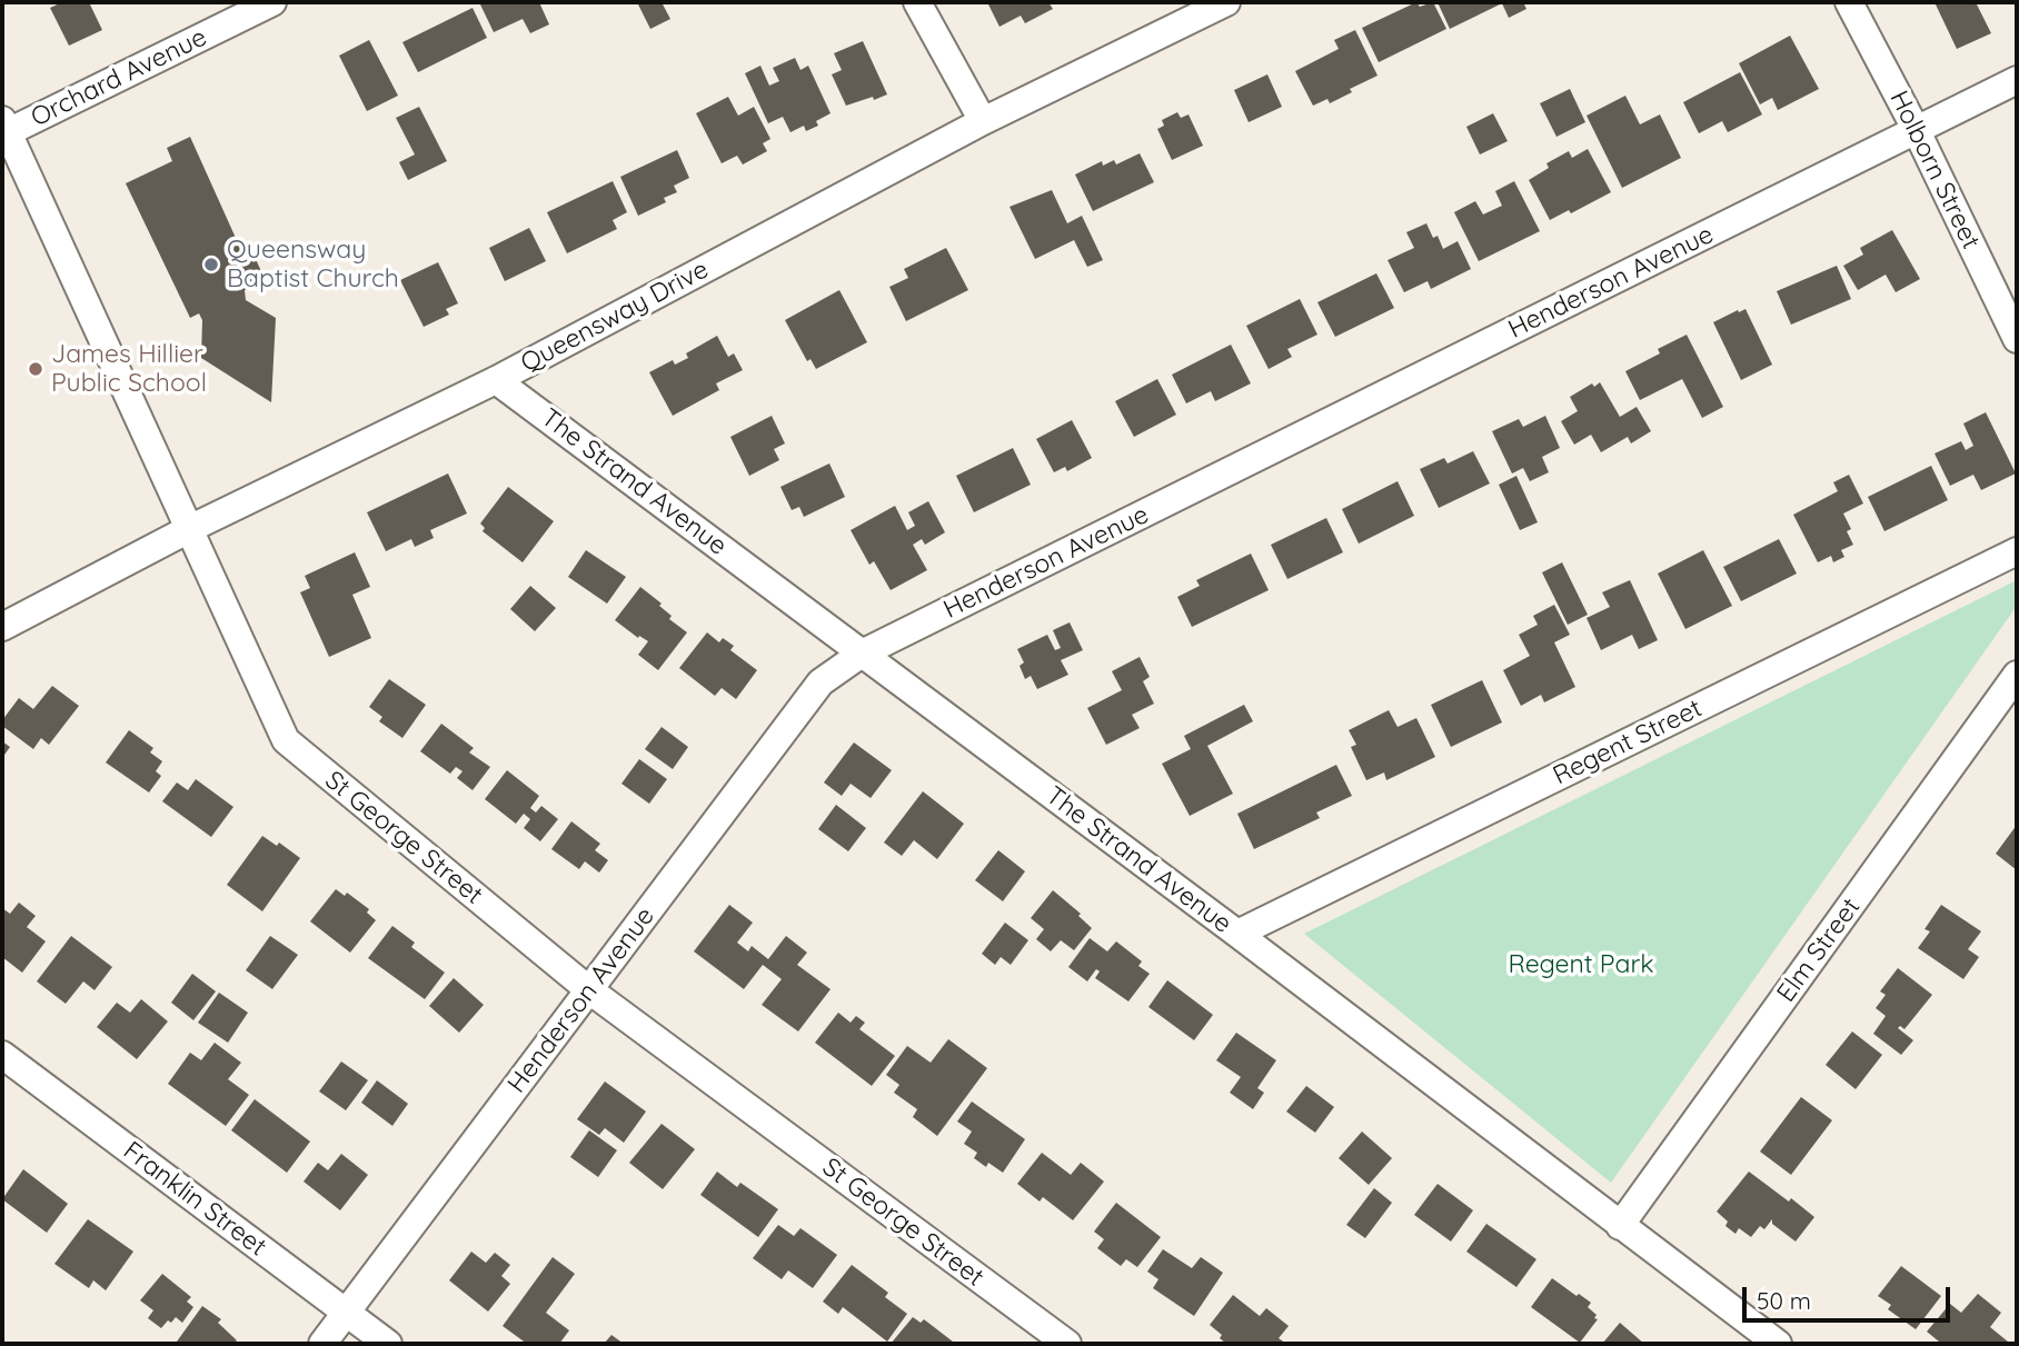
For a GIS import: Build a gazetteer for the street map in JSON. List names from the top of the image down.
{
  "streets": {
    "street": [
      "Orchard Avenue",
      "Holborn Street",
      "Henderson Avenue",
      "Queensway Drive",
      "The Strand Avenue",
      "Regent Street",
      "St George Street",
      "Elm Street",
      "Franklin Street"
    ]
  },
  "crossings": [
    ["Orchard Avenue", "St George Street"],
    ["Holborn Street", "Henderson Avenue"],
    ["Henderson Avenue", "The Strand Avenue"],
    ["Henderson Avenue", "St George Street"],
    ["Henderson Avenue", "Franklin Street"],
    ["Queensway Drive", "The Strand Avenue"],
    ["Queensway Drive", "St George Street"],
    ["The Strand Avenue", "Regent Street"],
    ["The Strand Avenue", "Elm Street"]
  ],
  "parks": ["Regent Park"],
  "places": ["Queensway Baptist Church", "James Hillier Public School"],
  "scale_bar": "50 m"
}
